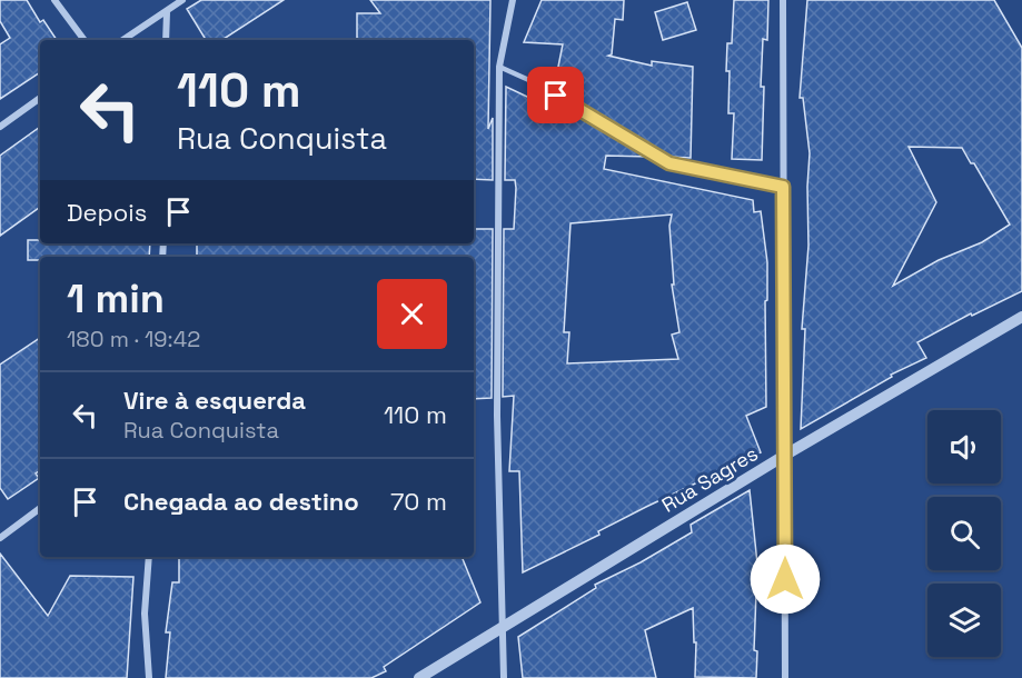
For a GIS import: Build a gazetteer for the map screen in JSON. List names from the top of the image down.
{
  "streets": {
    "street": ["Rua Sagres"]
  },
  "page": {
    "turn": ["110 m", "Rua Conquista"],
    "then": "Depois",
    "heading": ["1 min", "180 m · 19:42"],
    "list": [
      {
        "name": "Vire à esquerda",
        "note": "Rua Conquista",
        "value": "110 m"
      },
      {
        "name": "Chegada ao destino",
        "value": "70 m"
      }
    ]
  }
}
